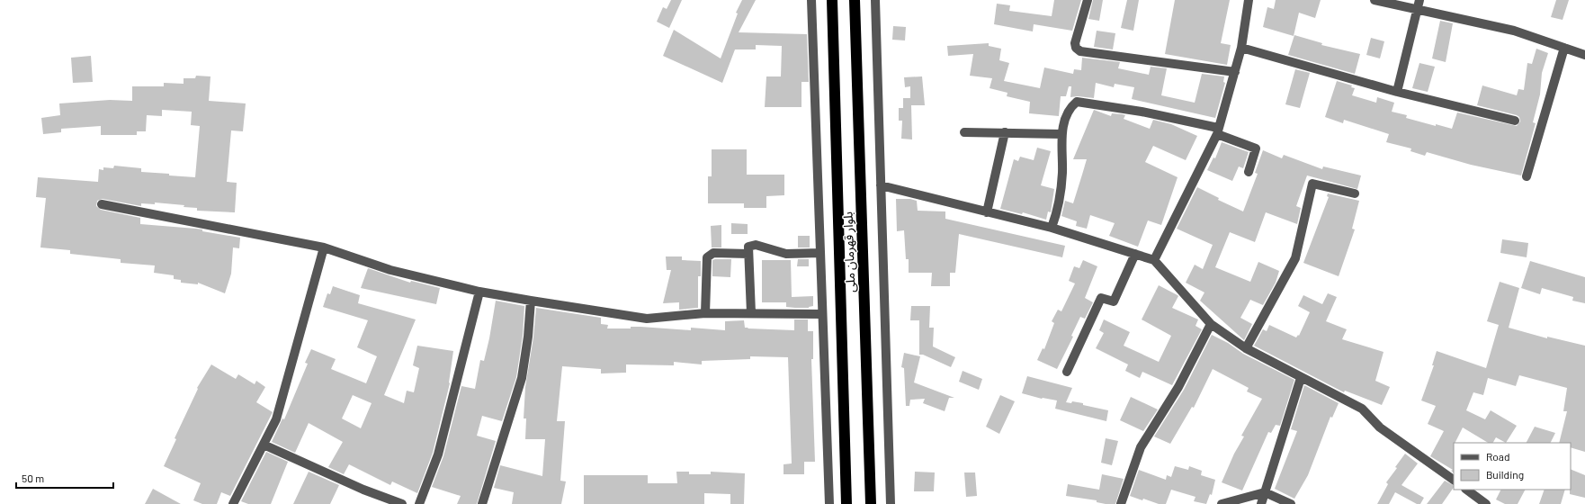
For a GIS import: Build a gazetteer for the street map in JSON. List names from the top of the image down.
{
  "streets": {
    "highway": ["بلوار قهرمان ملی"]
  },
  "legend": ["Road", "Building"],
  "scale_bar": "50 m"
}
